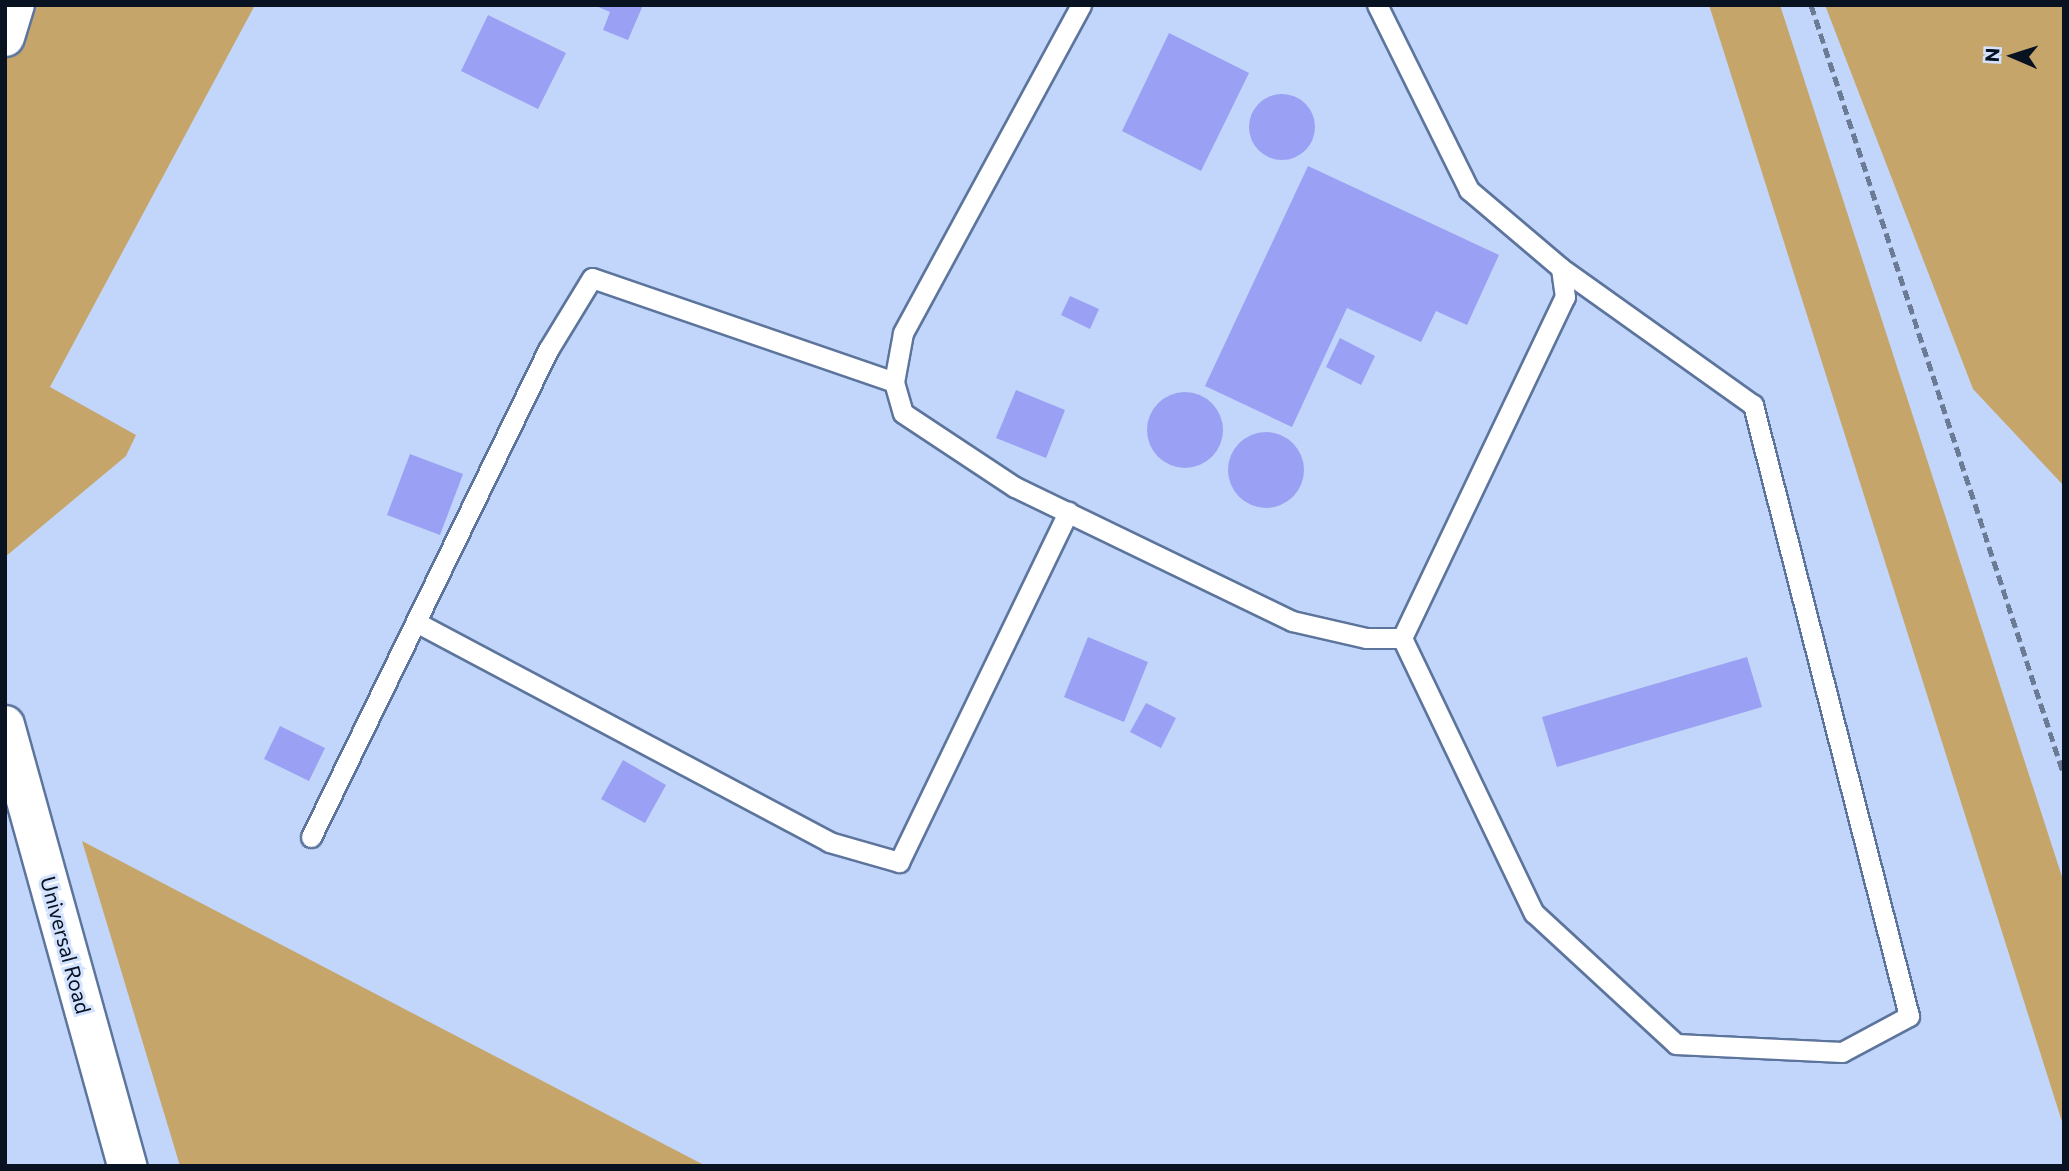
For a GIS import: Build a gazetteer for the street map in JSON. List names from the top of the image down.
{
  "streets": {
    "street": ["Universal Road"]
  },
  "north": "left"
}
